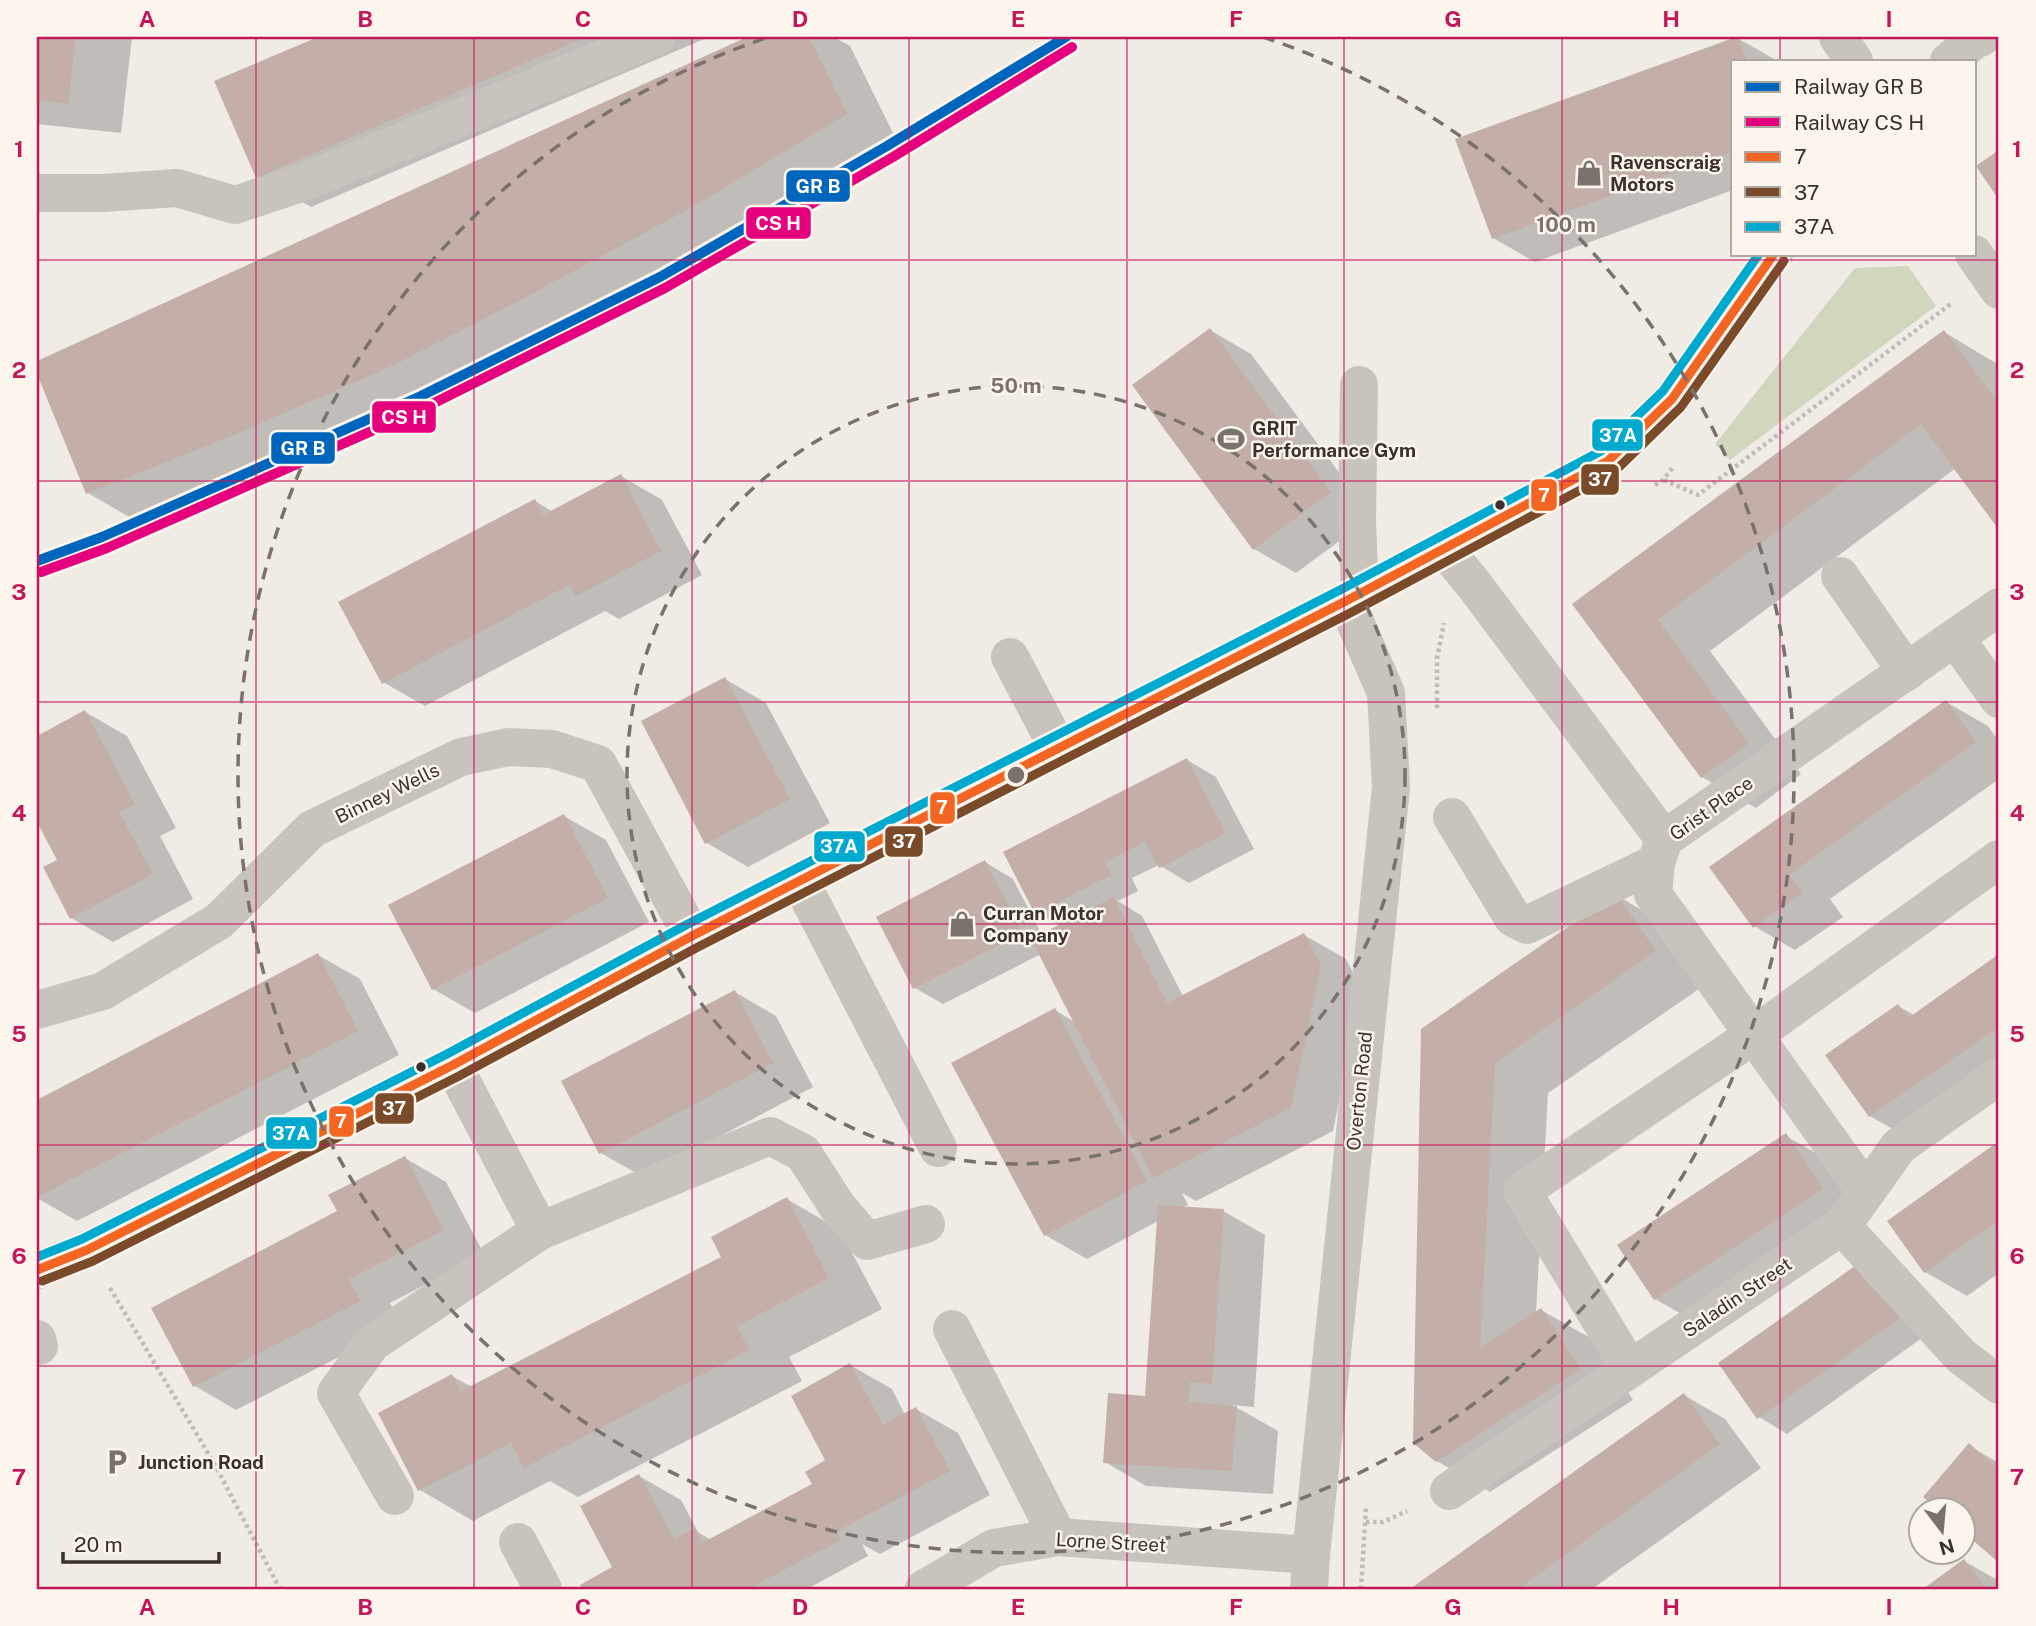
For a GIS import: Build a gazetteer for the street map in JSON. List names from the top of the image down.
{
  "streets": {
    "street": [
      "Binney Wells",
      "Grist Place",
      "Overton Road",
      "Saladin Street",
      "Lorne Street"
    ]
  },
  "crossings": [
    ["Grist Place", "Saladin Street"],
    ["Overton Road", "Lorne Street"]
  ],
  "places": {
    "shop": ["Ravenscraig Motors", "Curran Motor Company"],
    "sports": ["GRIT Performance Gym"],
    "parking": ["Junction Road"]
  },
  "lines": ["transit line 7", "transit line 37A", "transit line 37"],
  "legend": [
    "Railway GR B",
    "Railway CS H",
    "7",
    "37",
    "37A"
  ],
  "scale_bar": "20 m",
  "north": "bottom",
  "grid": {
    "columns": [
      "A",
      "B",
      "C",
      "D",
      "E",
      "F",
      "G",
      "H",
      "I"
    ],
    "rows": [
      "1",
      "2",
      "3",
      "4",
      "5",
      "6",
      "7"
    ]
  },
  "rings": ["100 m", "50 m"]
}
